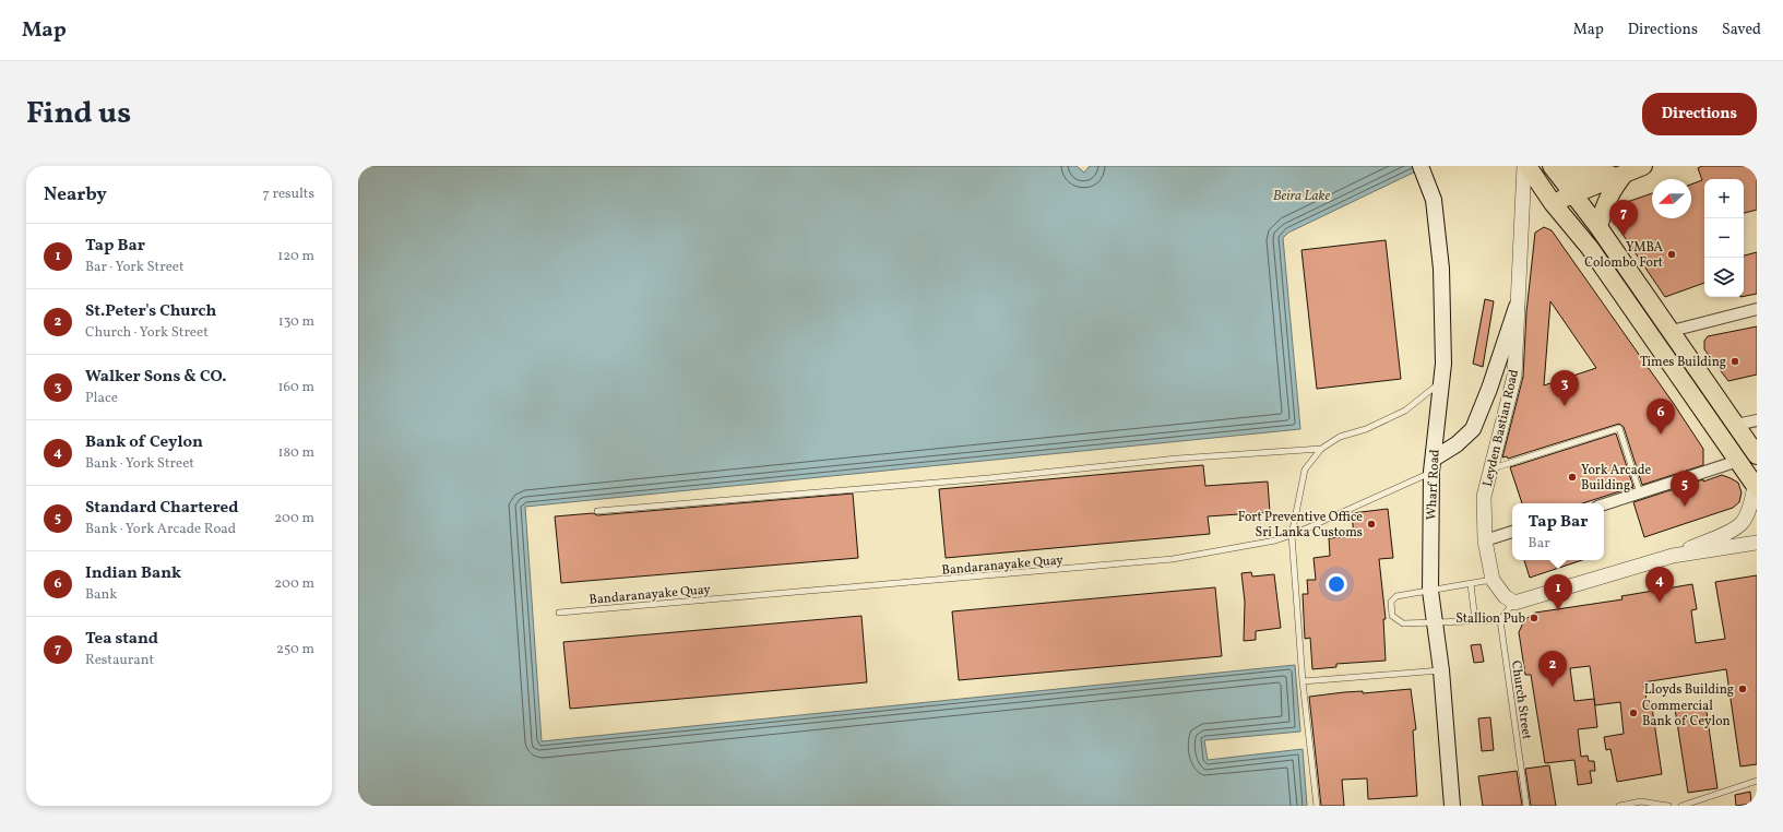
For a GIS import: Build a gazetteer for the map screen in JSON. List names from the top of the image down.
{
  "streets": {
    "main road": ["Wharf Road"],
    "street": ["Leyden Bastian Road"],
    "lane": ["Bandaranayake Quay", "Church Street"]
  },
  "crossings": [
    ["Wharf Road", "Bandaranayake Quay"]
  ],
  "water": ["Beira Lake"],
  "places": [
    "YMBA Colombo Fort",
    "Times Building",
    "York Arcade Building",
    "Fort Preventive Office Sri Lanka Customs",
    "Stallion Pub",
    "Lloyds Building",
    "Commercial Bank of Ceylon"
  ],
  "north": "left",
  "page": {
    "header": "Map",
    "nav": ["Map", "Directions", "Saved"],
    "title": "Find us",
    "buttons": "Directions",
    "heading": ["Nearby", "7 results"],
    "map_buttons": ["+", "−"],
    "pins": [
      "7",
      "3",
      "6",
      "5",
      "4",
      "1",
      "2"
    ],
    "list": [
      {
        "mark": "1",
        "name": "Tap Bar",
        "note": "Bar · York Street",
        "value": "120 m"
      },
      {
        "mark": "2",
        "name": "St.Peter's Church",
        "note": "Church · York Street",
        "value": "130 m"
      },
      {
        "mark": "3",
        "name": "Walker Sons & CO.",
        "note": "Place",
        "value": "160 m"
      },
      {
        "mark": "4",
        "name": "Bank of Ceylon",
        "note": "Bank · York Street",
        "value": "180 m"
      },
      {
        "mark": "5",
        "name": "Standard Chartered",
        "note": "Bank · York Arcade Road",
        "value": "200 m"
      },
      {
        "mark": "6",
        "name": "Indian Bank",
        "note": "Bank",
        "value": "200 m"
      },
      {
        "mark": "7",
        "name": "Tea stand",
        "note": "Restaurant",
        "value": "250 m"
      }
    ],
    "popup": ["Tap Bar", "Bar"]
  }
}
